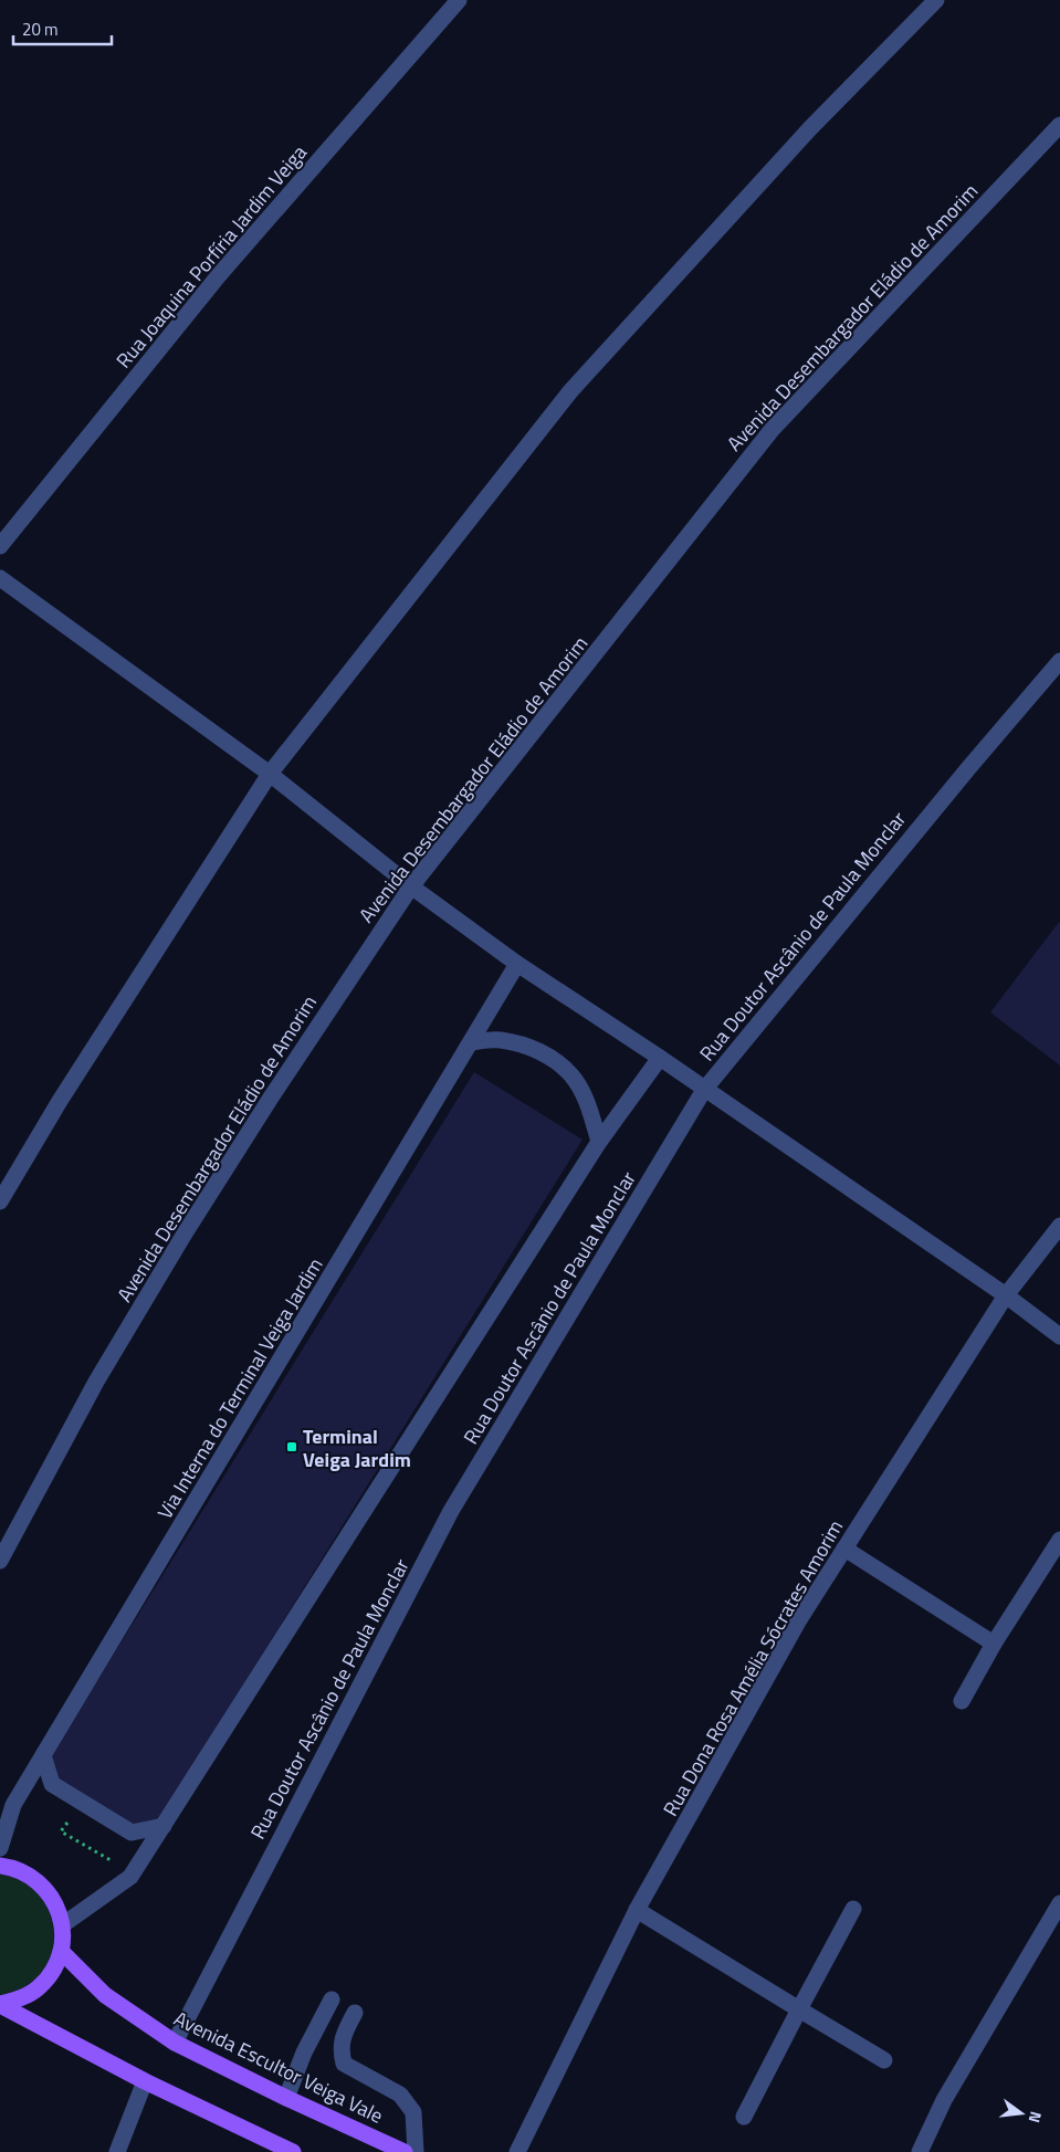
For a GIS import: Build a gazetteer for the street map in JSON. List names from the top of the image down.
{
  "streets": {
    "main road": ["Avenida Escultor Veiga Vale"],
    "street": [
      "Rua Joaquina Porfíria Jardim Veiga",
      "Avenida Desembargador Eládio de Amorim",
      "Rua Doutor Ascânio de Paula Monclar",
      "Via Interna do Terminal Veiga Jardim",
      "Rua Dona Rosa Amélia Sócrates Amorim"
    ]
  },
  "crossings": [
    ["Rua Doutor Ascânio de Paula Monclar", "Avenida Escultor Veiga Vale"]
  ],
  "places": {
    "transit": ["Terminal Veiga Jardim"]
  },
  "scale_bar": "20 m",
  "north": "right"
}
